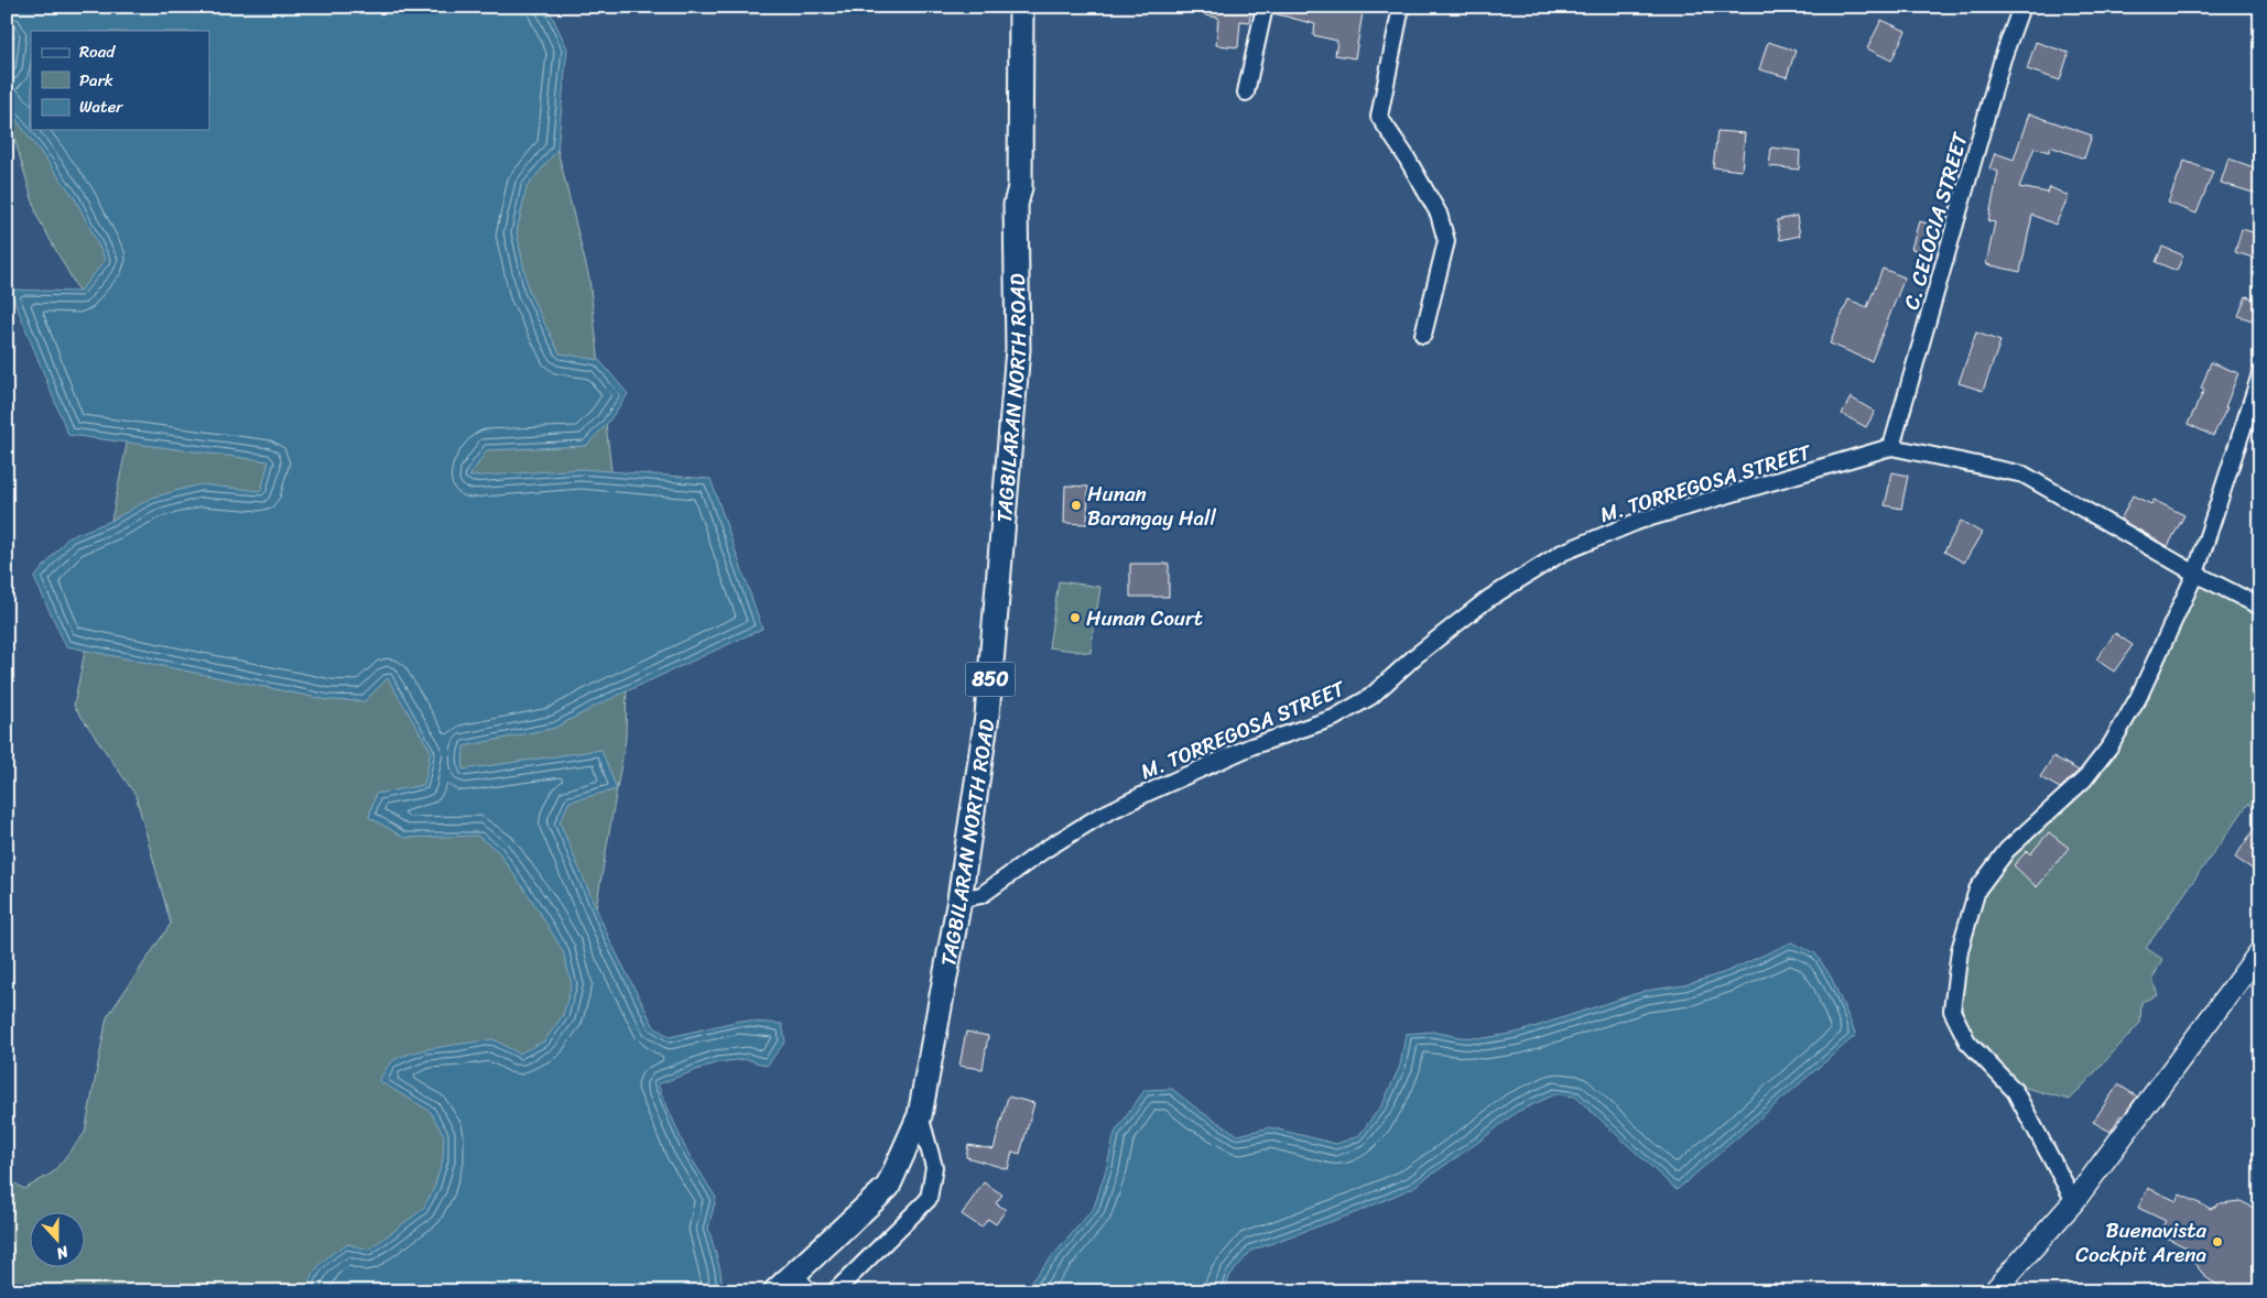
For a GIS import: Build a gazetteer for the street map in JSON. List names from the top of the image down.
{
  "streets": {
    "main road": ["TAGBILARAN NORTH ROAD", "850"],
    "street": ["C. CELOCIA STREET", "M. TORREGOSA STREET"]
  },
  "crossings": [
    ["C. CELOCIA STREET", "M. TORREGOSA STREET"],
    ["TAGBILARAN NORTH ROAD", "M. TORREGOSA STREET"]
  ],
  "places": ["Hunan Barangay Hall", "Hunan Court", "Buenavista Cockpit Arena"],
  "legend": ["Road", "Park", "Water"],
  "north": "bottom"
}
